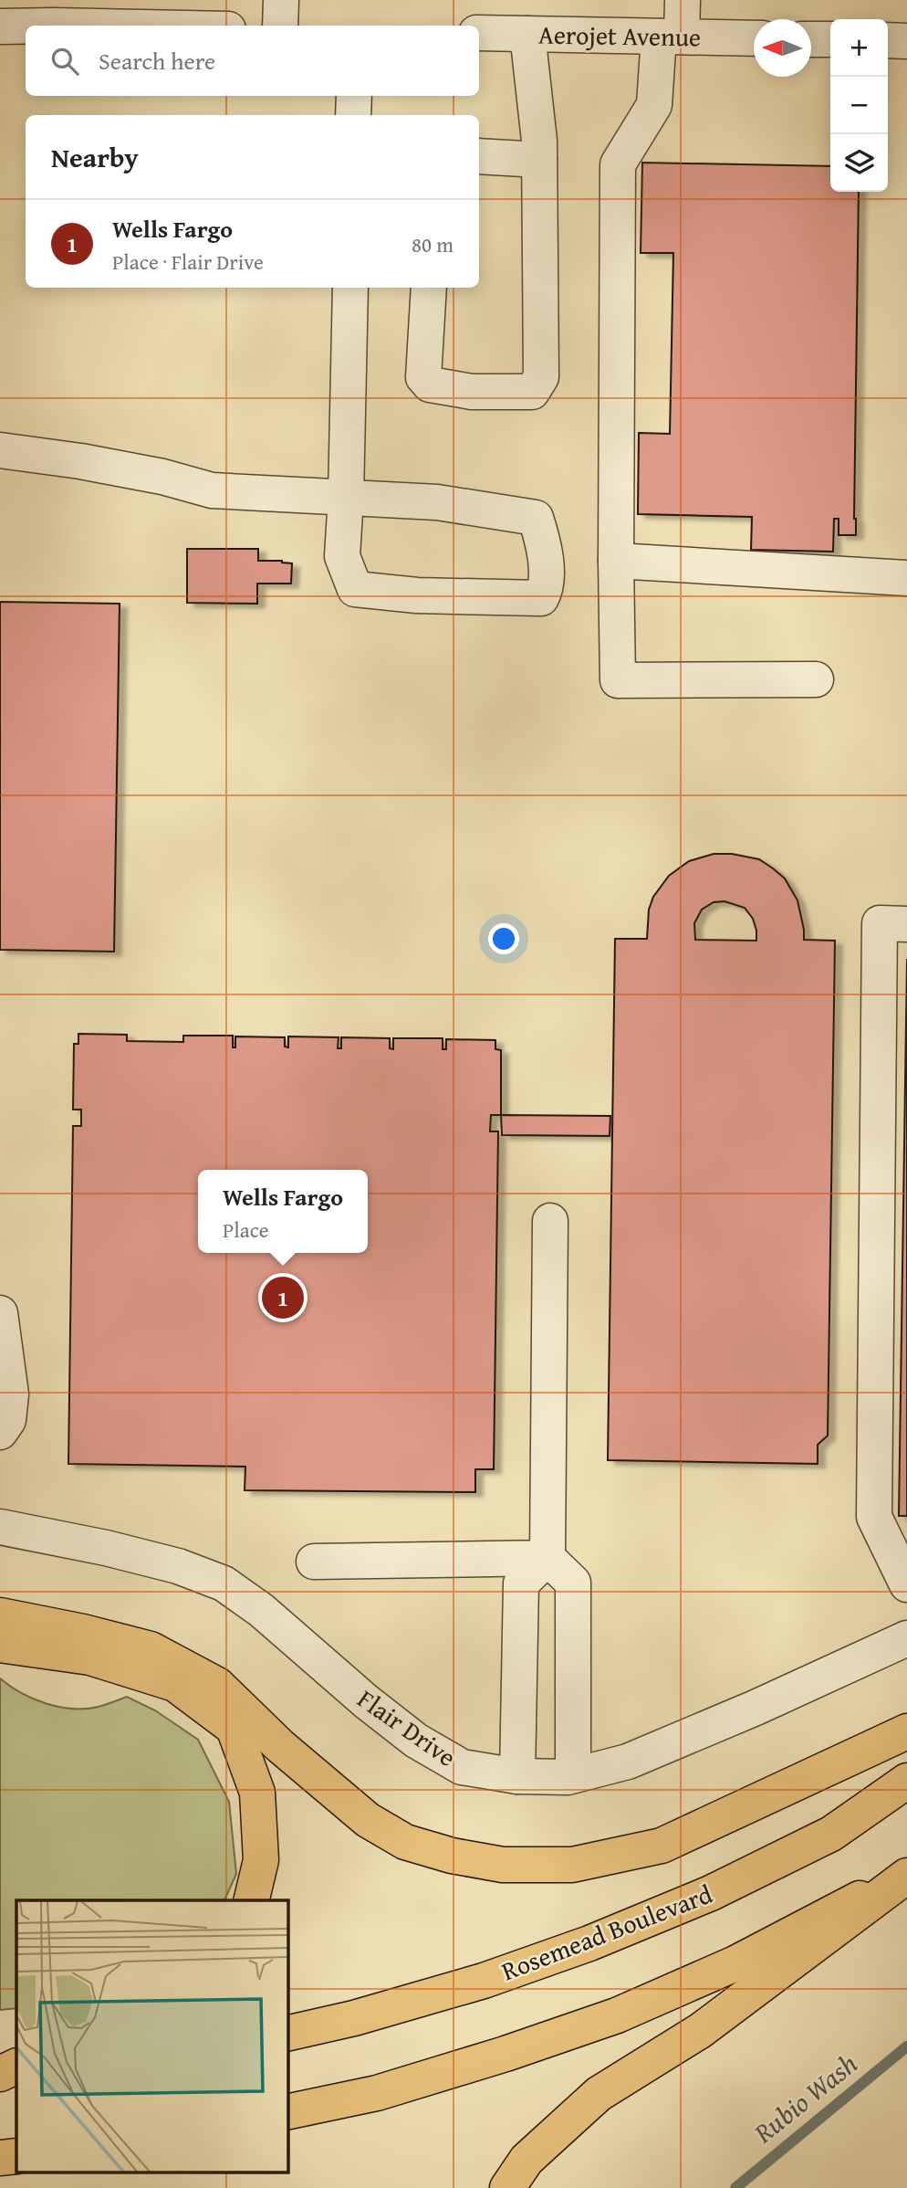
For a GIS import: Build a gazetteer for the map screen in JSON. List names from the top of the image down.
{
  "streets": {
    "main road": ["Rosemead Boulevard"],
    "street": ["Aerojet Avenue", "Flair Drive"]
  },
  "water": ["Rubio Wash"],
  "north": "left",
  "page": {
    "map_buttons": ["+", "−"],
    "search": "Search here",
    "heading": "Nearby",
    "list": [
      {
        "mark": "1",
        "name": "Wells Fargo",
        "note": "Place · Flair Drive",
        "value": "80 m"
      }
    ],
    "popup": ["Wells Fargo", "Place"],
    "pins": "1"
  }
}
